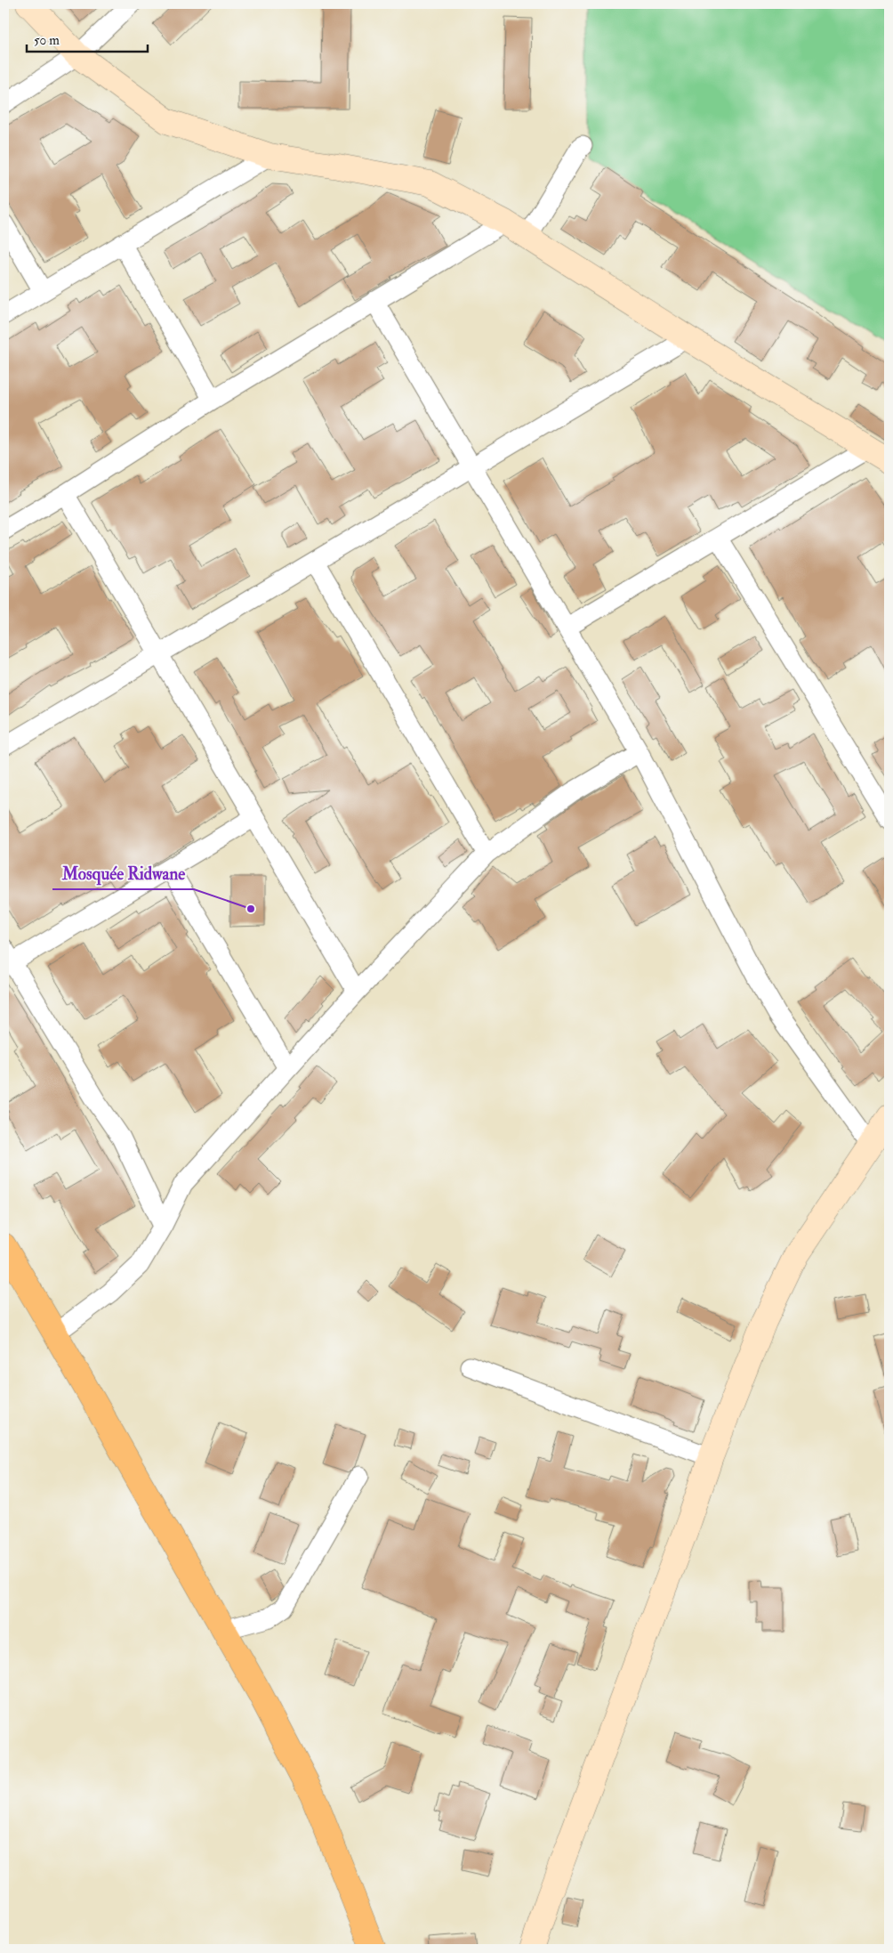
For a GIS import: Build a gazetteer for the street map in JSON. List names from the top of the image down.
{
  "places": ["Mosquée Ridwane"],
  "scale_bar": "50 m"
}
